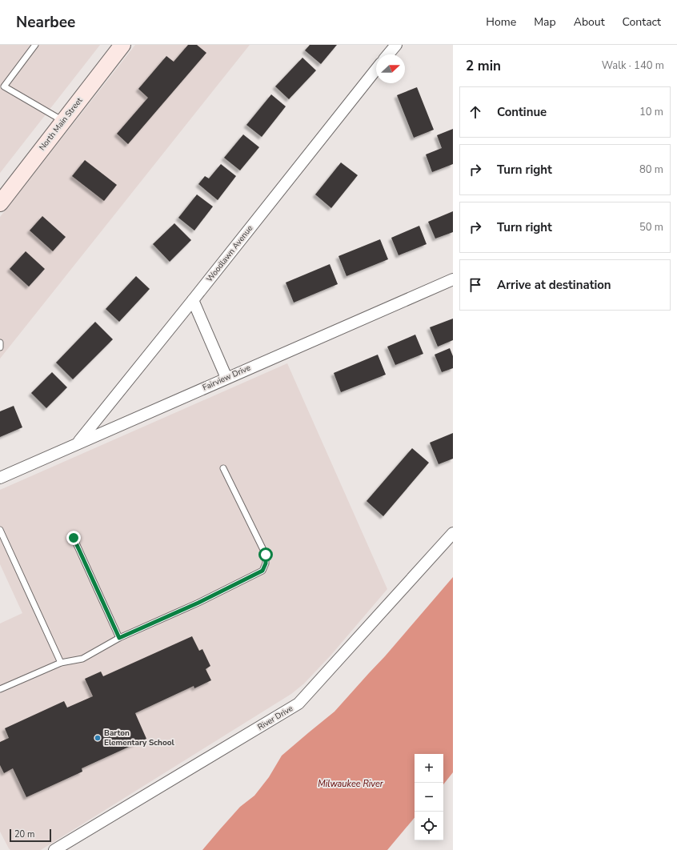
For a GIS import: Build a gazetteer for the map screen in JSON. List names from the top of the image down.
{
  "streets": {
    "main road": ["North Main Street"],
    "street": ["Woodlawn Avenue", "Fairview Drive", "River Drive"]
  },
  "crossings": [
    ["Woodlawn Avenue", "Fairview Drive"]
  ],
  "water": ["Milwaukee River"],
  "places": ["Barton Elementary School"],
  "scale_bar": "20 m",
  "north": "right",
  "page": {
    "header": "Nearbee",
    "nav": [
      "Home",
      "Map",
      "About",
      "Contact"
    ],
    "heading": ["2 min", "Walk · 140 m"],
    "list": [
      ["Continue", "10 m"],
      ["Turn right", "80 m"],
      ["Turn right", "50 m"],
      "Arrive at destination"
    ],
    "map_buttons": ["+", "−"],
    "scale": "20 m"
  }
}
